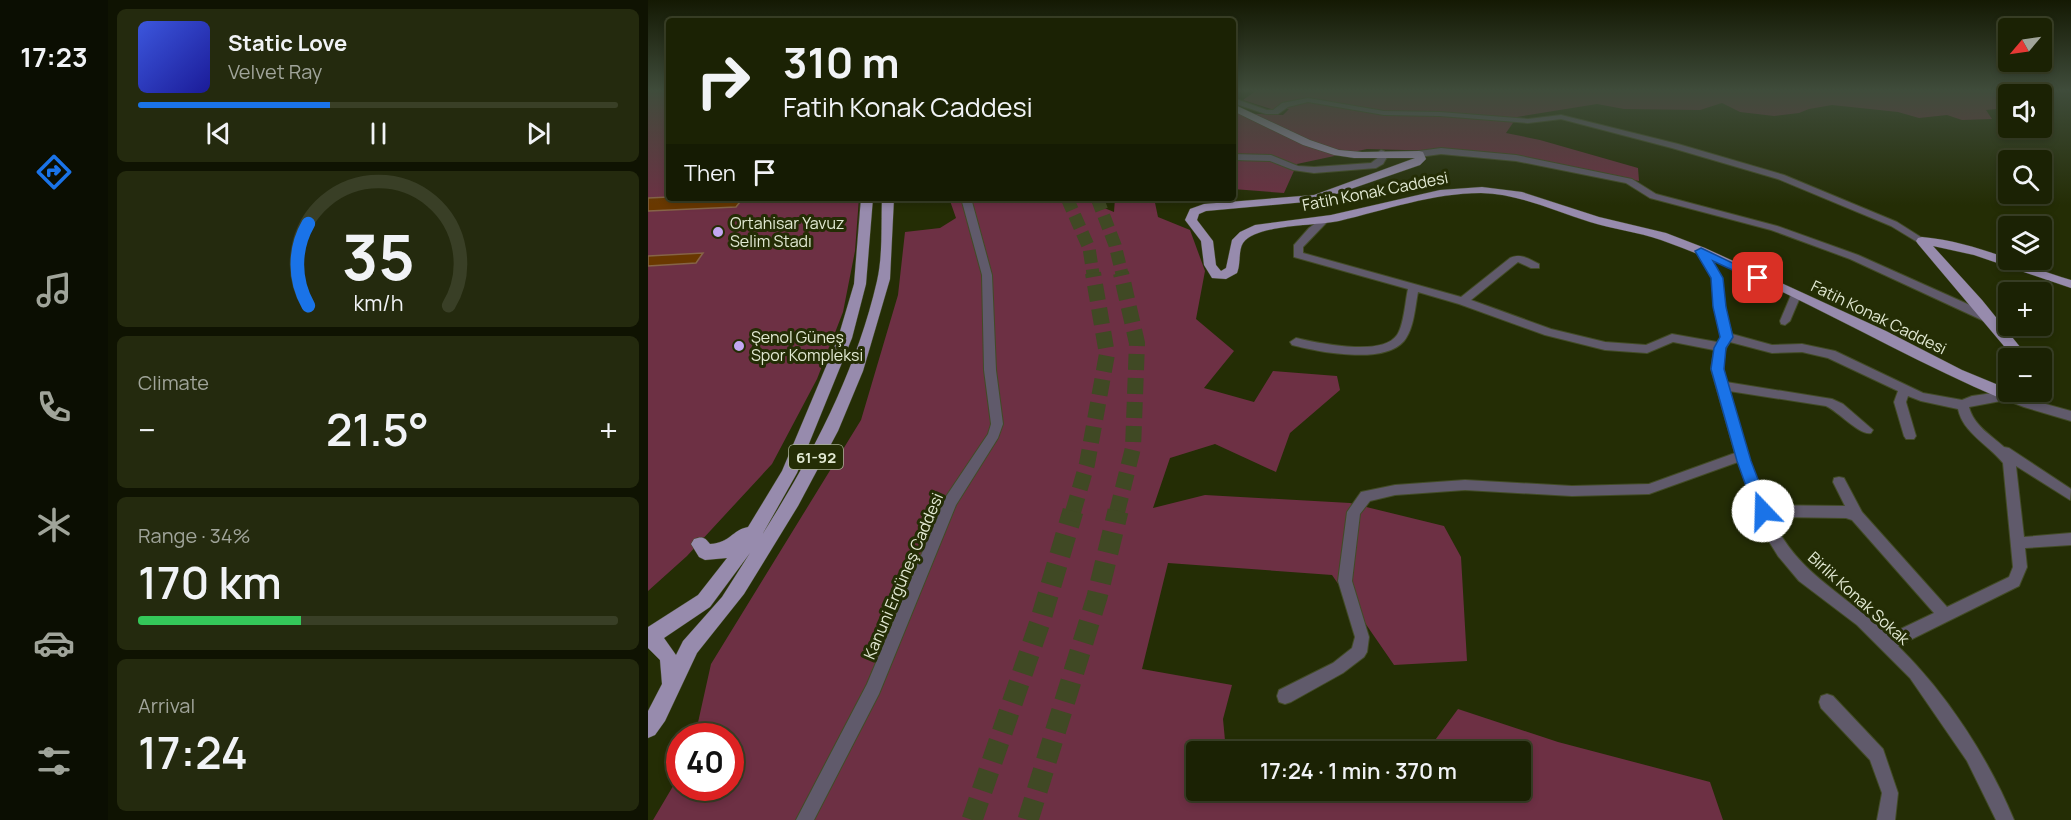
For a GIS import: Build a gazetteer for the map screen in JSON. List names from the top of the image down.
{
  "streets": {
    "main road": ["Fatih Konak Caddesi", "61-92"],
    "street": ["Kanuni Ergüneş Caddesi", "Birlik Konak Sokak"]
  },
  "crossings": [
    ["Fatih Konak Caddesi", "Birlik Konak Sokak"]
  ],
  "places": ["Ortahisar Yavuz Selim Stadı", "Şenol Güneş Spor Kompleksi"],
  "north": "bottom left",
  "page": {
    "tabs": "17:23",
    "map_buttons": ["+", "−"],
    "turn": ["310 m", "Fatih Konak Caddesi"],
    "song": ["Static Love", "Velvet Ray"],
    "then": "Then",
    "tile": [
      "Climate",
      ["Range · 34%", "170 km"],
      ["Arrival", "17:24"]
    ],
    "heat": ["−", "21.5°", "+"],
    "limit": "40",
    "trip": "17:24 · 1 min · 370 m",
    "gauge": ["35", "km/h"]
  }
}
